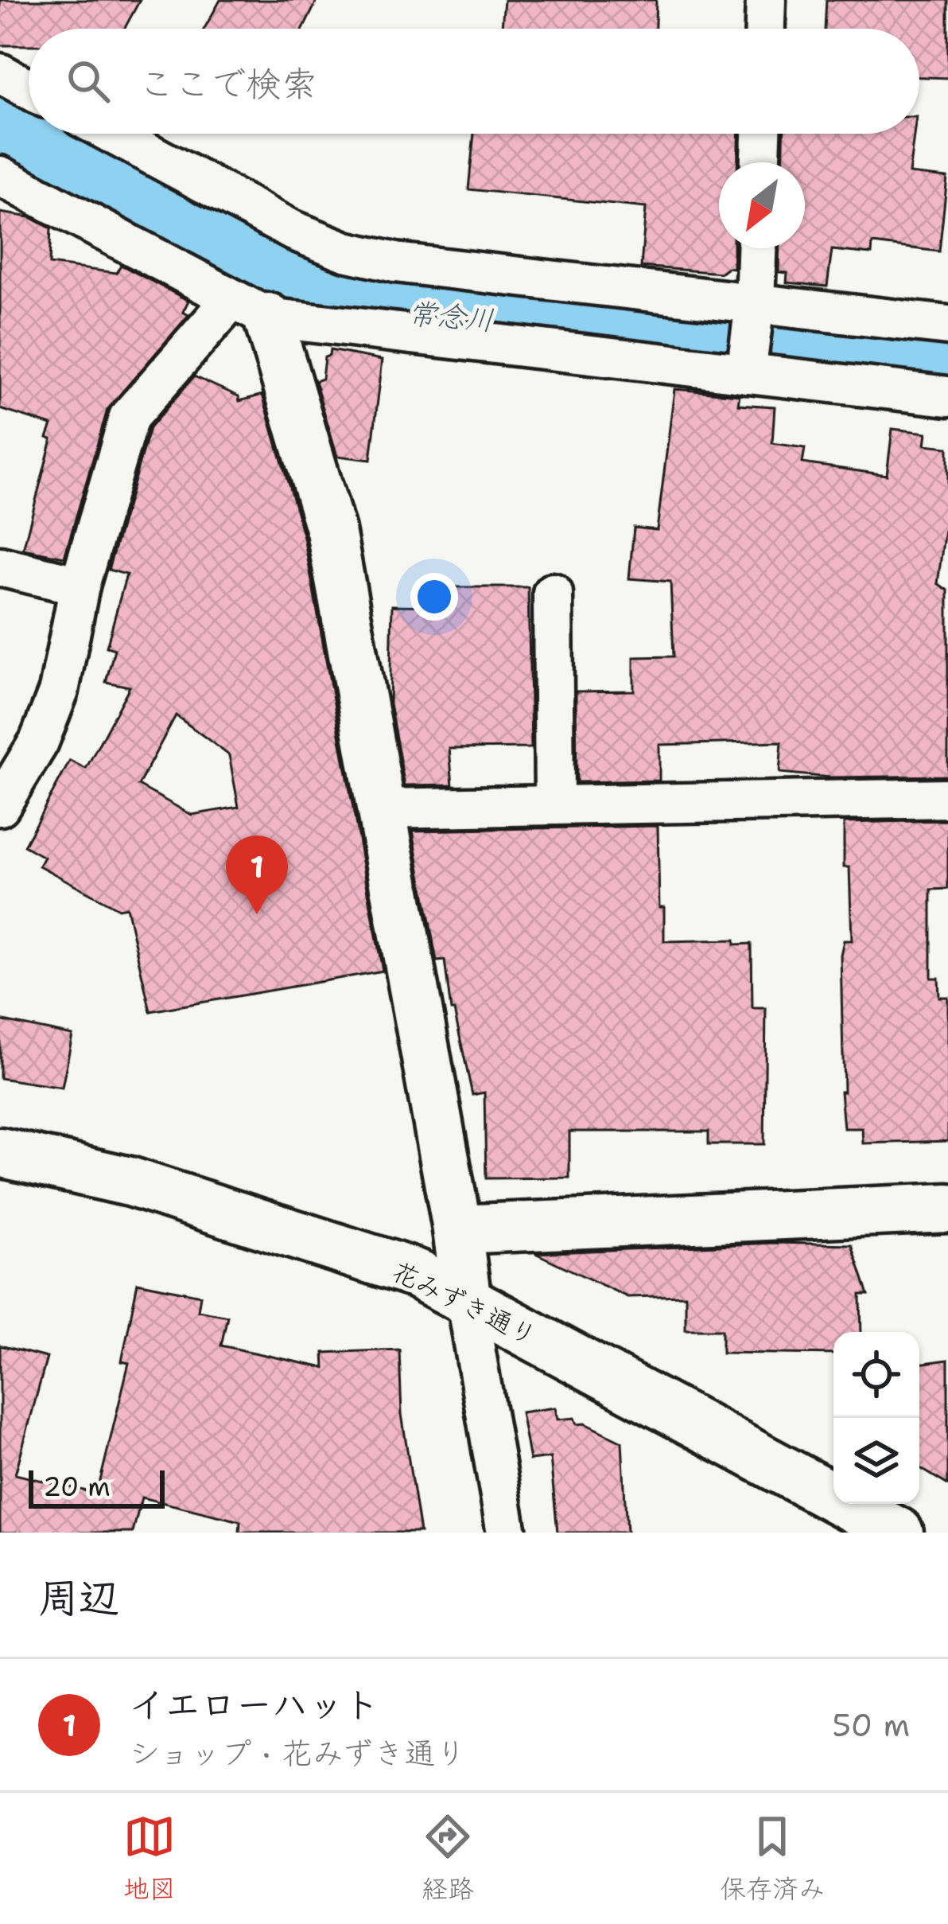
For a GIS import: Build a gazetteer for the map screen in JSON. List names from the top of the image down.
{
  "streets": {
    "street": ["花みずき通り"]
  },
  "water": ["常念川"],
  "scale_bar": "20 m",
  "north": "bottom left",
  "page": {
    "search": "ここで検索",
    "pins": "1",
    "scale": "20 m",
    "heading": "周辺",
    "list": [
      {
        "mark": "1",
        "name": "イエローハット",
        "note": "ショップ · 花みずき通り",
        "value": "50 m"
      }
    ],
    "nav": ["地図", "経路", "保存済み"]
  }
}
